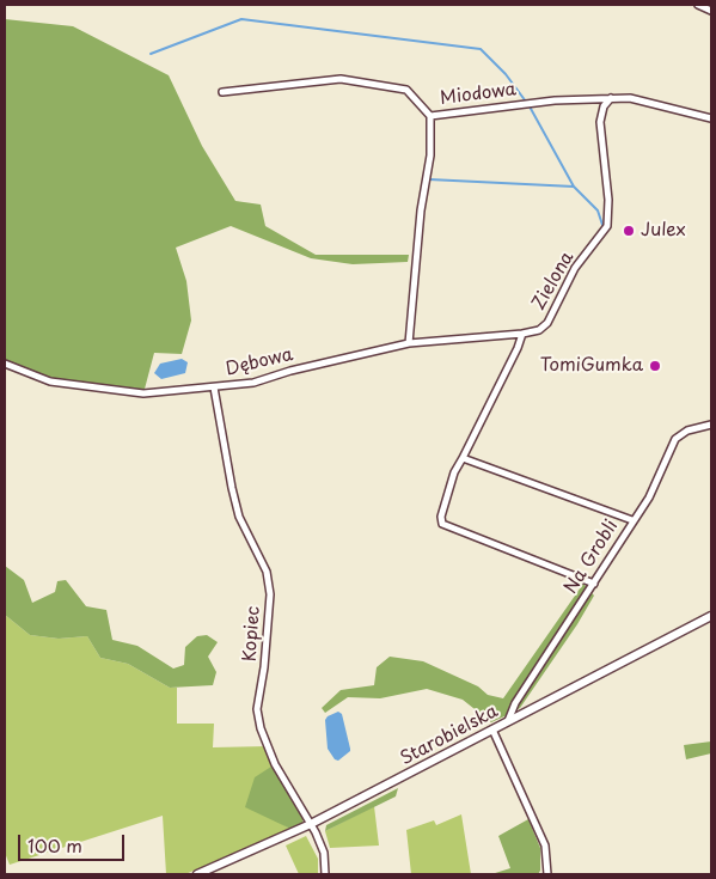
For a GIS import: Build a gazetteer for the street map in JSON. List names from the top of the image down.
{
  "streets": {
    "street": [
      "Miodowa",
      "Zielona",
      "Dębowa",
      "Na Grobli",
      "Kopiec",
      "Starobielska"
    ]
  },
  "crossings": [
    ["Miodowa", "Zielona"],
    ["Zielona", "Dębowa"],
    ["Dębowa", "Kopiec"],
    ["Na Grobli", "Starobielska"],
    ["Kopiec", "Starobielska"]
  ],
  "places": ["Julex", "TomiGumka"],
  "scale_bar": "100 m"
}
